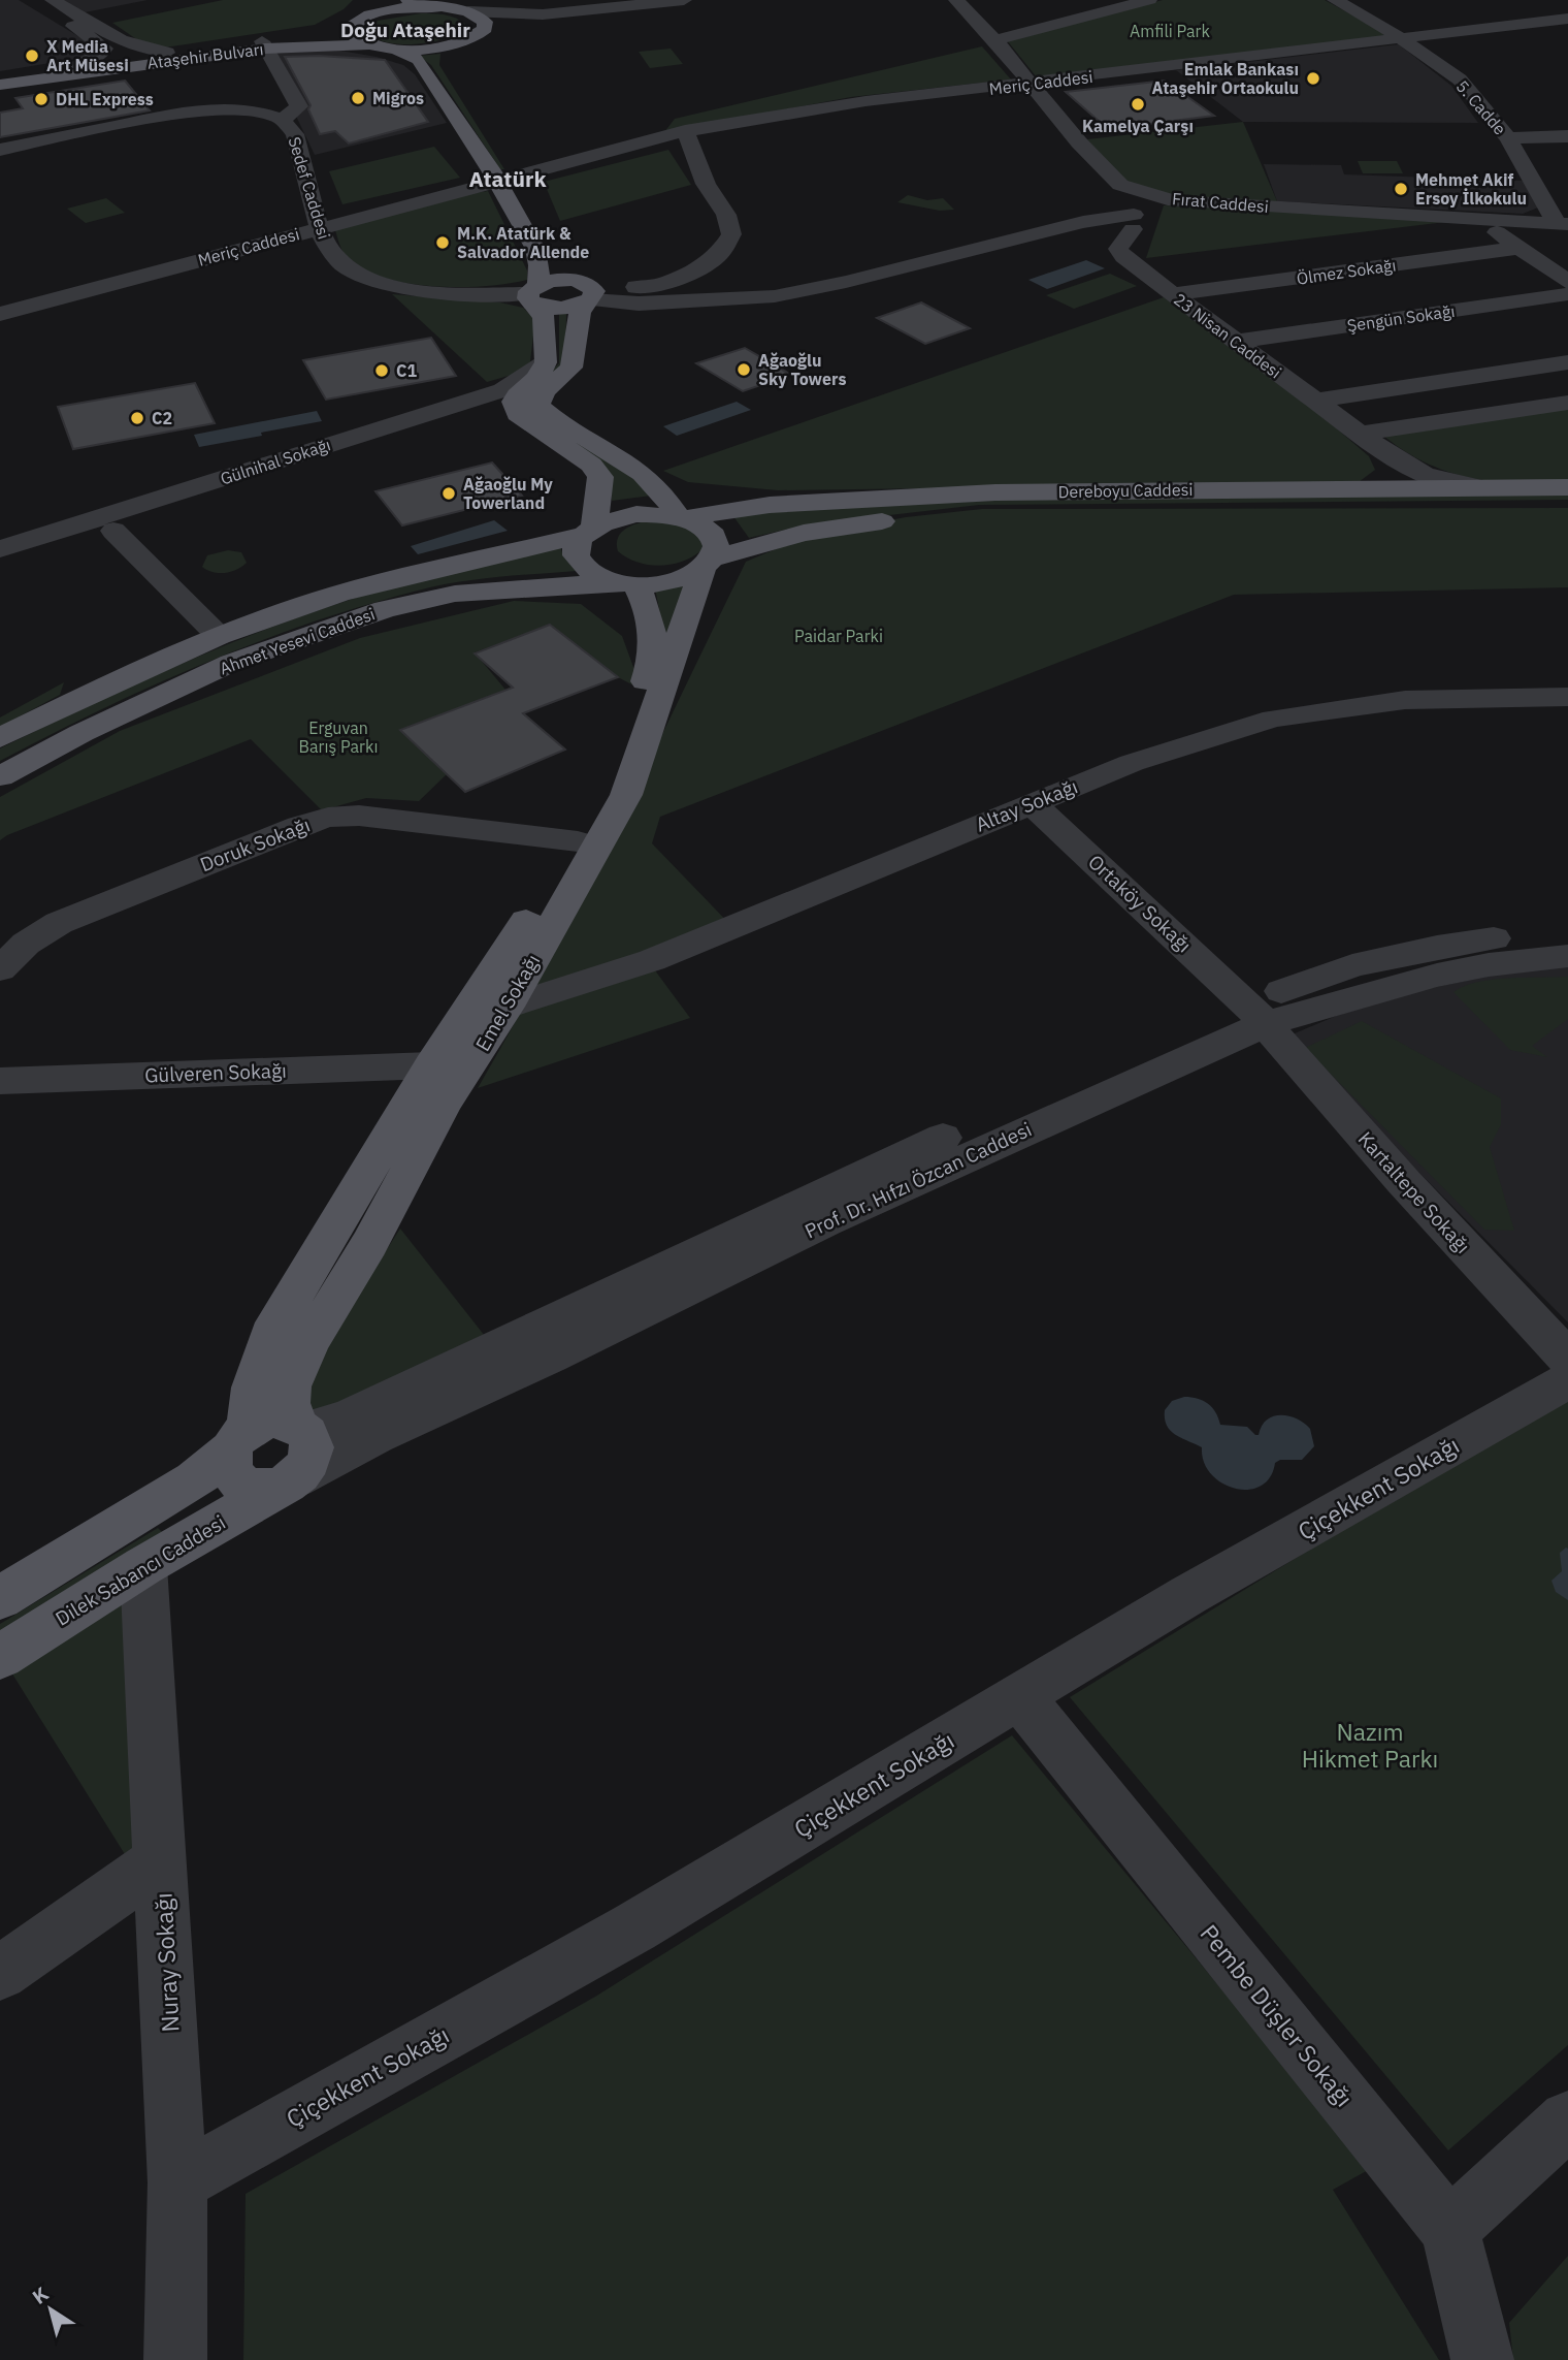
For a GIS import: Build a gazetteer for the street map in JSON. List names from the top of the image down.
{
  "streets": {
    "main road": [
      "Ataşehir Bulvarı",
      "Dereboyu Caddesi",
      "Ahmet Yesevi Caddesi",
      "Emel Sokağı",
      "Dilek Sabancı Caddesi"
    ],
    "street": [
      "Meriç Caddesi",
      "5. Cadde",
      "Sedef Caddesi",
      "Fırat Caddesi",
      "Ölmez Sokağı",
      "Şengün Sokağı",
      "23 Nisan Caddesi",
      "Gülnihal Sokağı",
      "Altay Sokağı",
      "Doruk Sokağı",
      "Ortaköy Sokağı",
      "Gülveren Sokağı",
      "Prof. Dr. Hıfzı Özcan Caddesi",
      "Kartaltepe Sokağı",
      "Çiçekkent Sokağı",
      "Nuray Sokağı",
      "Pembe Düşler Sokağı"
    ]
  },
  "crossings": [
    ["Meriç Caddesi", "5. Cadde"],
    ["Meriç Caddesi", "Sedef Caddesi"],
    ["Meriç Caddesi", "Fırat Caddesi"],
    ["5. Cadde", "Fırat Caddesi"],
    ["Ölmez Sokağı", "23 Nisan Caddesi"],
    ["Şengün Sokağı", "23 Nisan Caddesi"],
    ["Dereboyu Caddesi", "Ahmet Yesevi Caddesi"],
    ["Dereboyu Caddesi", "Emel Sokağı"],
    ["Ahmet Yesevi Caddesi", "Emel Sokağı"],
    ["Altay Sokağı", "Ortaköy Sokağı"],
    ["Altay Sokağı", "Emel Sokağı"],
    ["Doruk Sokağı", "Emel Sokağı"],
    ["Ortaköy Sokağı", "Prof. Dr. Hıfzı Özcan Caddesi"],
    ["Ortaköy Sokağı", "Kartaltepe Sokağı"],
    ["Emel Sokağı", "Gülveren Sokağı"],
    ["Emel Sokağı", "Prof. Dr. Hıfzı Özcan Caddesi"],
    ["Emel Sokağı", "Dilek Sabancı Caddesi"],
    ["Prof. Dr. Hıfzı Özcan Caddesi", "Kartaltepe Sokağı"],
    ["Prof. Dr. Hıfzı Özcan Caddesi", "Dilek Sabancı Caddesi"],
    ["Çiçekkent Sokağı", "Nuray Sokağı"],
    ["Çiçekkent Sokağı", "Pembe Düşler Sokağı"],
    ["Dilek Sabancı Caddesi", "Nuray Sokağı"]
  ],
  "districts": ["Doğu Ataşehir", "Atatürk"],
  "parks": [
    "Amfili Park",
    "Paidar Parki",
    "Erguvan Barış Parkı",
    "Nazım Hikmet Parkı"
  ],
  "places": [
    "X Media Art Müsesi",
    "Emlak Bankası Ataşehir Ortaokulu",
    "Migros",
    "DHL Express",
    "Kamelya Çarşı",
    "Mehmet Akif Ersoy İlkokulu",
    "M.K. Atatürk & Salvador Allende",
    "Ağaoğlu Sky Towers",
    "C1",
    "C2",
    "Ağaoğlu My Towerland"
  ],
  "north": "top left"
}
